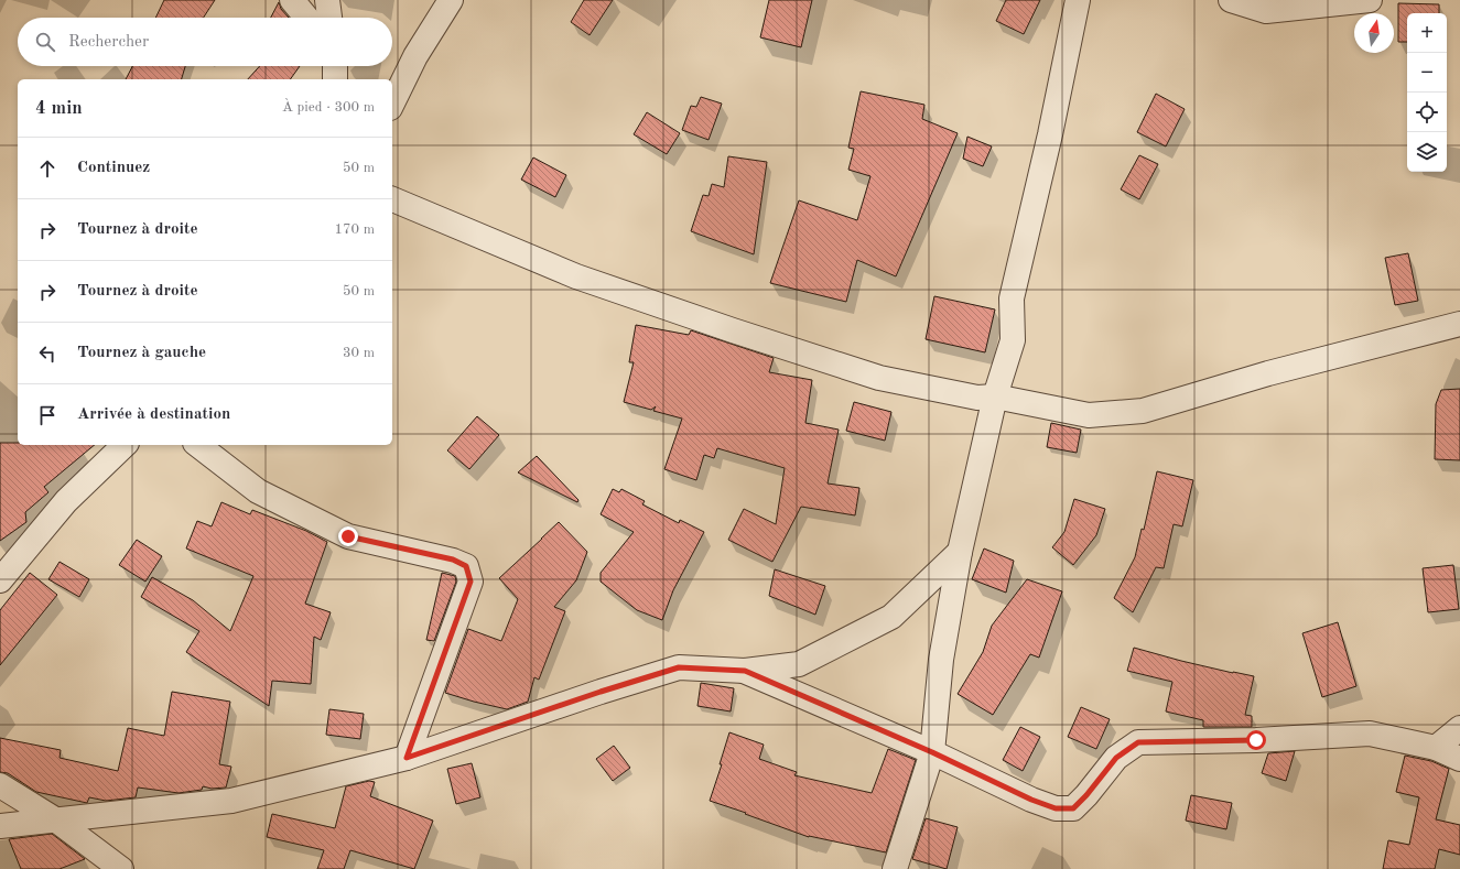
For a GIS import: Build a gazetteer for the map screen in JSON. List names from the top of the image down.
{
  "north": "top",
  "page": {
    "map_buttons": ["+", "−"],
    "search": "Rechercher",
    "heading": ["4 min", "À pied · 300 m"],
    "list": [
      ["Continuez", "50 m"],
      ["Tournez à droite", "170 m"],
      ["Tournez à droite", "50 m"],
      ["Tournez à gauche", "30 m"],
      "Arrivée à destination"
    ]
  }
}
